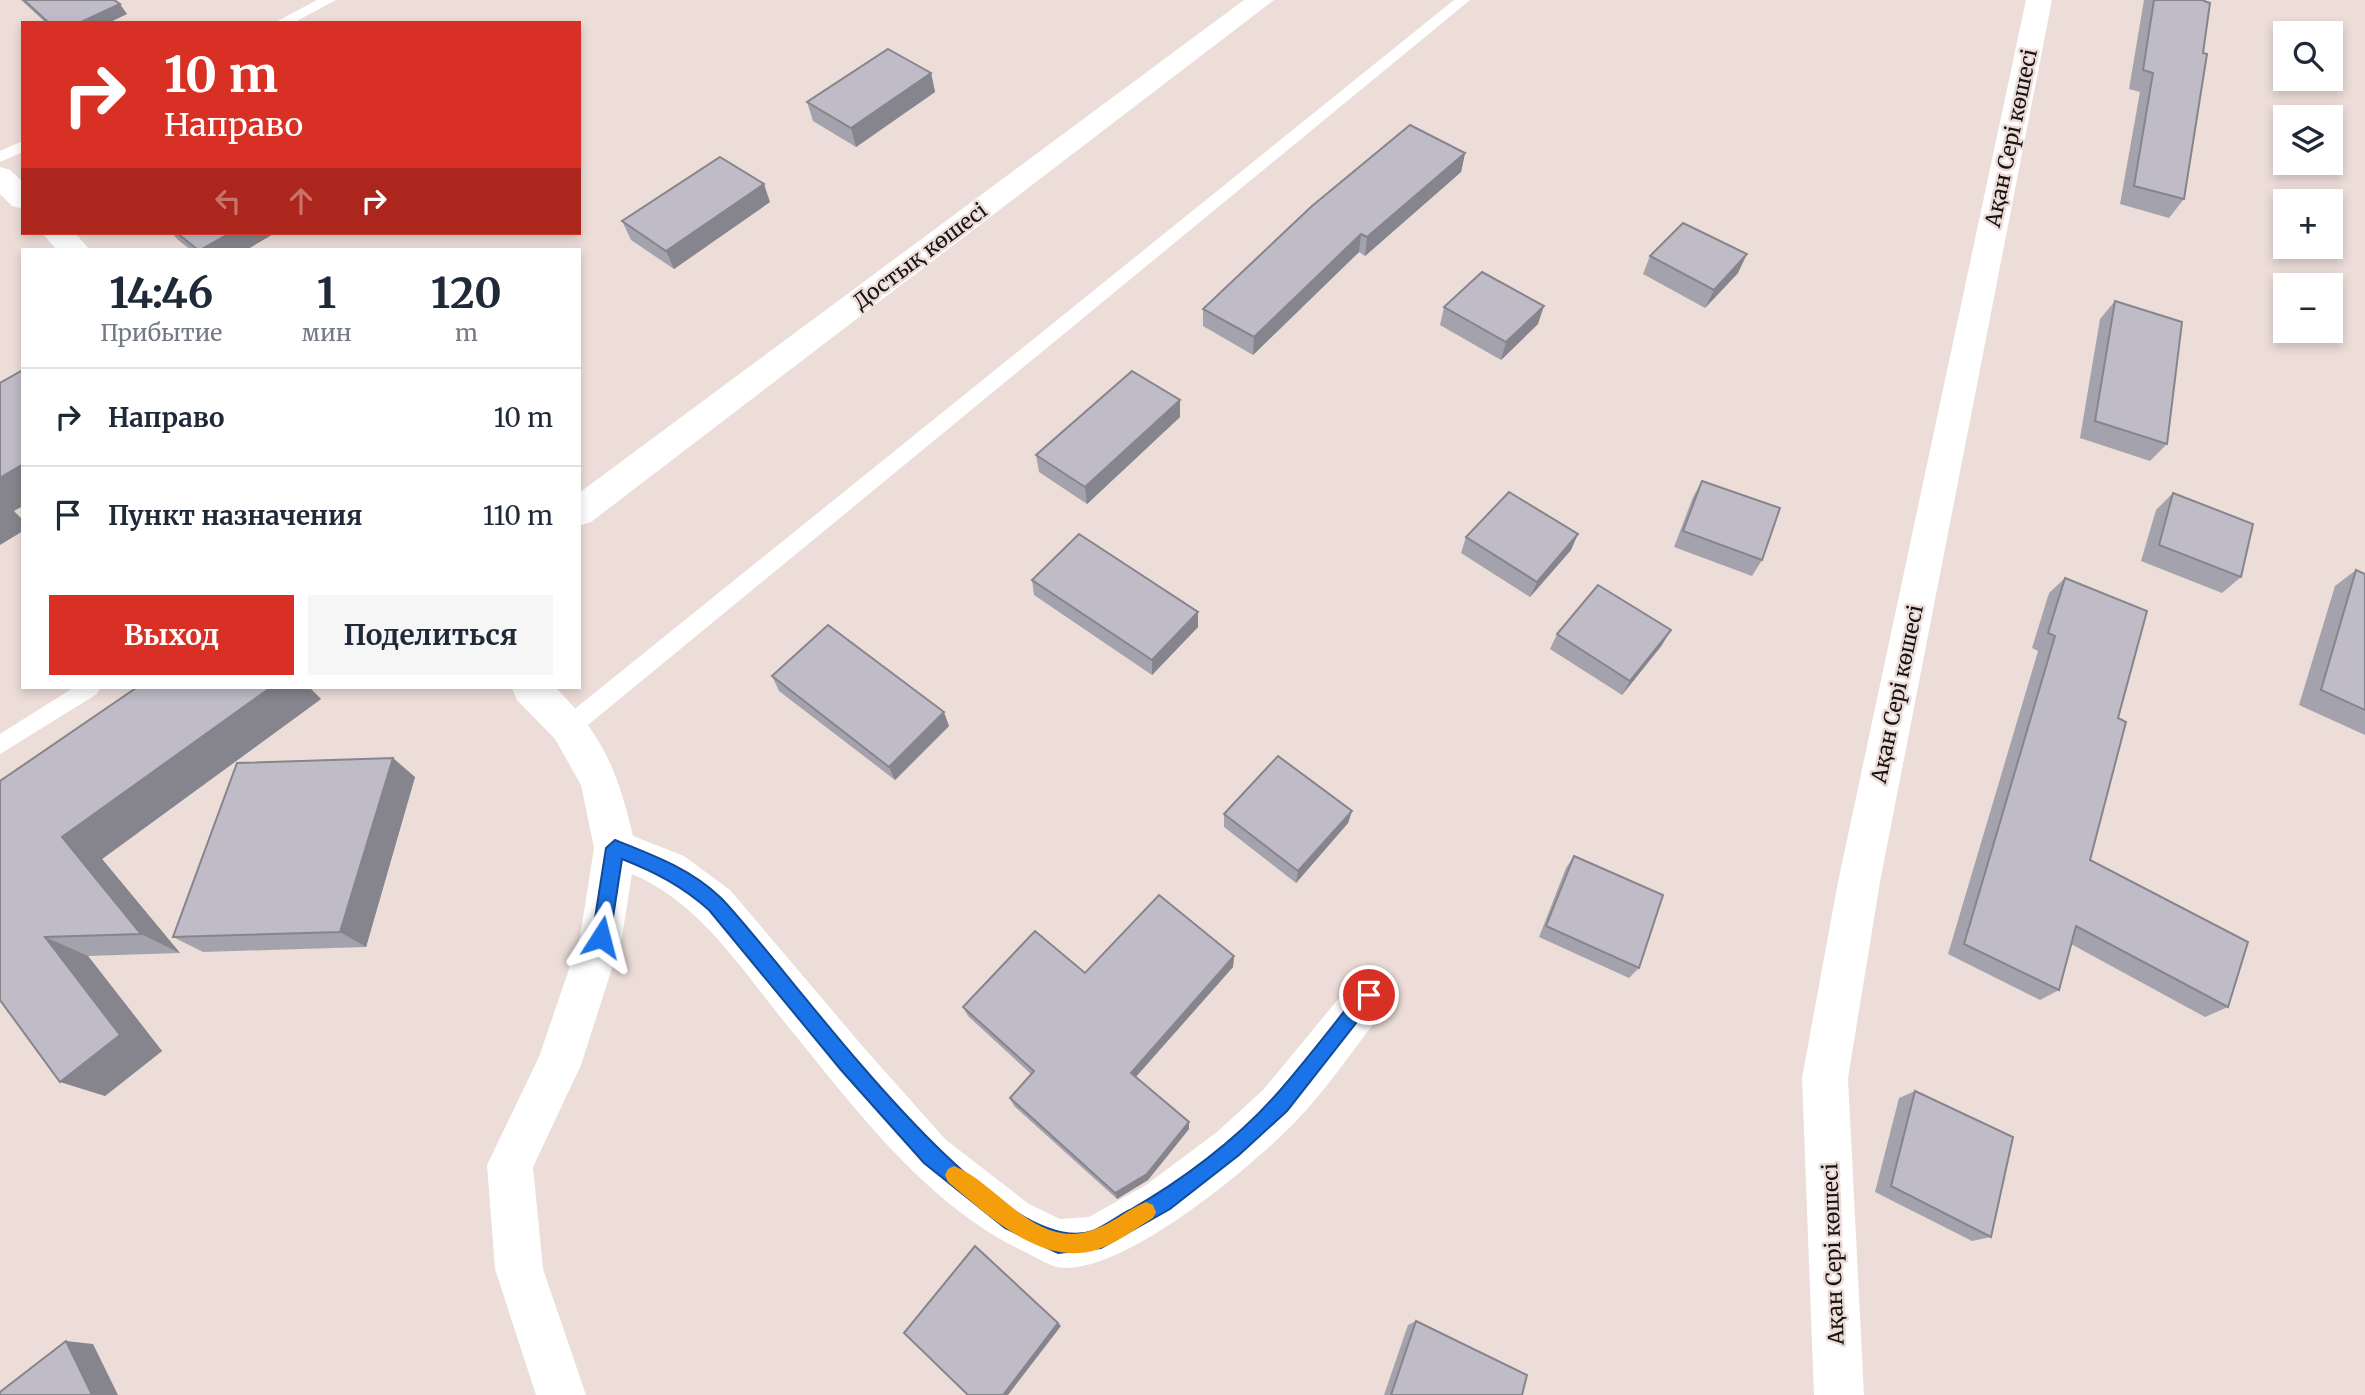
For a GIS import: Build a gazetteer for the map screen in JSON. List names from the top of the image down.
{
  "streets": {
    "street": ["Ақан Сері көшесі", "Достық көшесі"]
  },
  "page": {
    "map_buttons": ["+", "−"],
    "turn": ["10 m", "Направо"],
    "eta": [
      "14:46",
      "Прибытие",
      "1",
      "мин",
      "120",
      "m"
    ],
    "list": [
      {
        "name": "Направо",
        "value": "10 m"
      },
      {
        "name": "Пункт назначения",
        "value": "110 m"
      }
    ],
    "buttons": ["Выход", "Поделиться"]
  }
}
